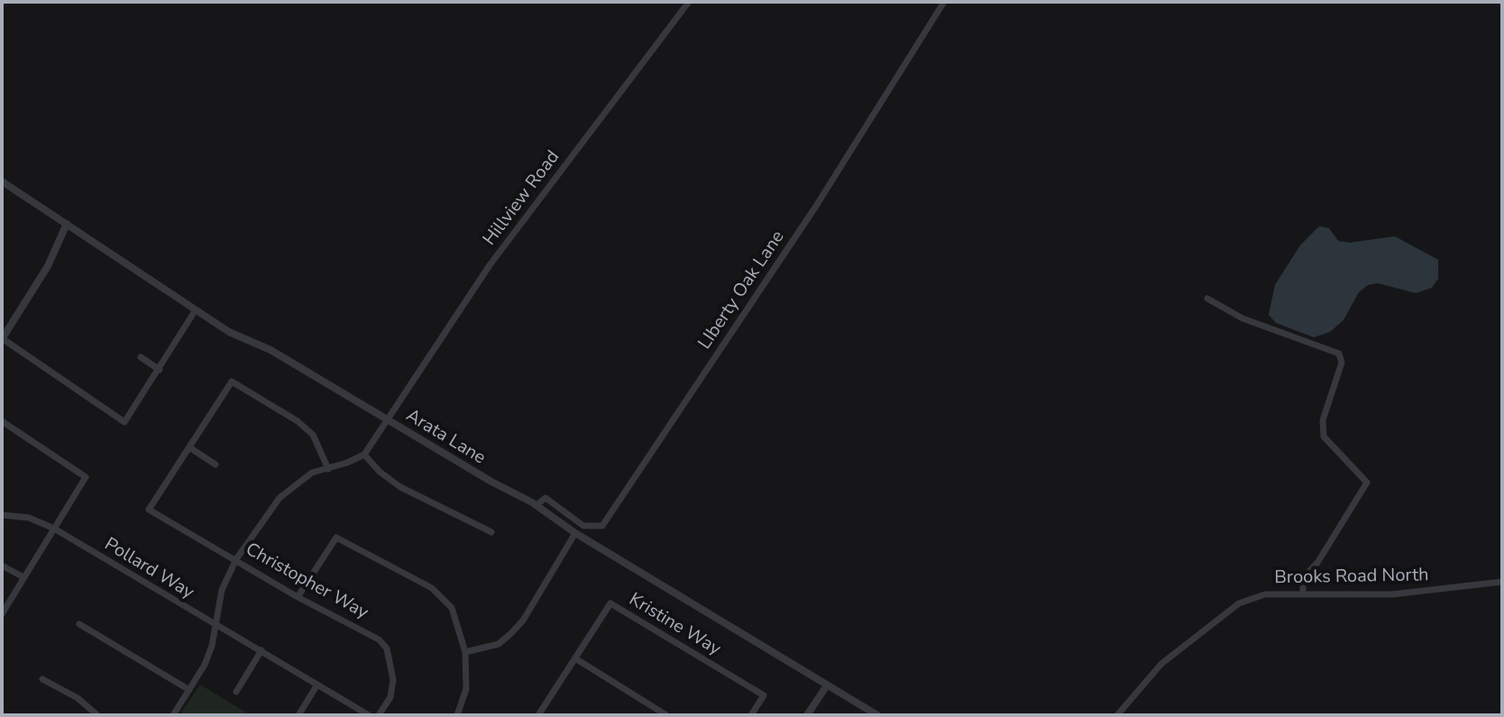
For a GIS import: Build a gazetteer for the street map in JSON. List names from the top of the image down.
{
  "streets": {
    "street": [
      "Hillview Road",
      "LIberty Oak Lane",
      "Arata Lane",
      "Pollard Way",
      "Brooks Road North",
      "Christopher Way",
      "Kristine Way"
    ]
  },
  "crossings": [
    ["Hillview Road", "Arata Lane"],
    ["LIberty Oak Lane", "Arata Lane"]
  ]
}
